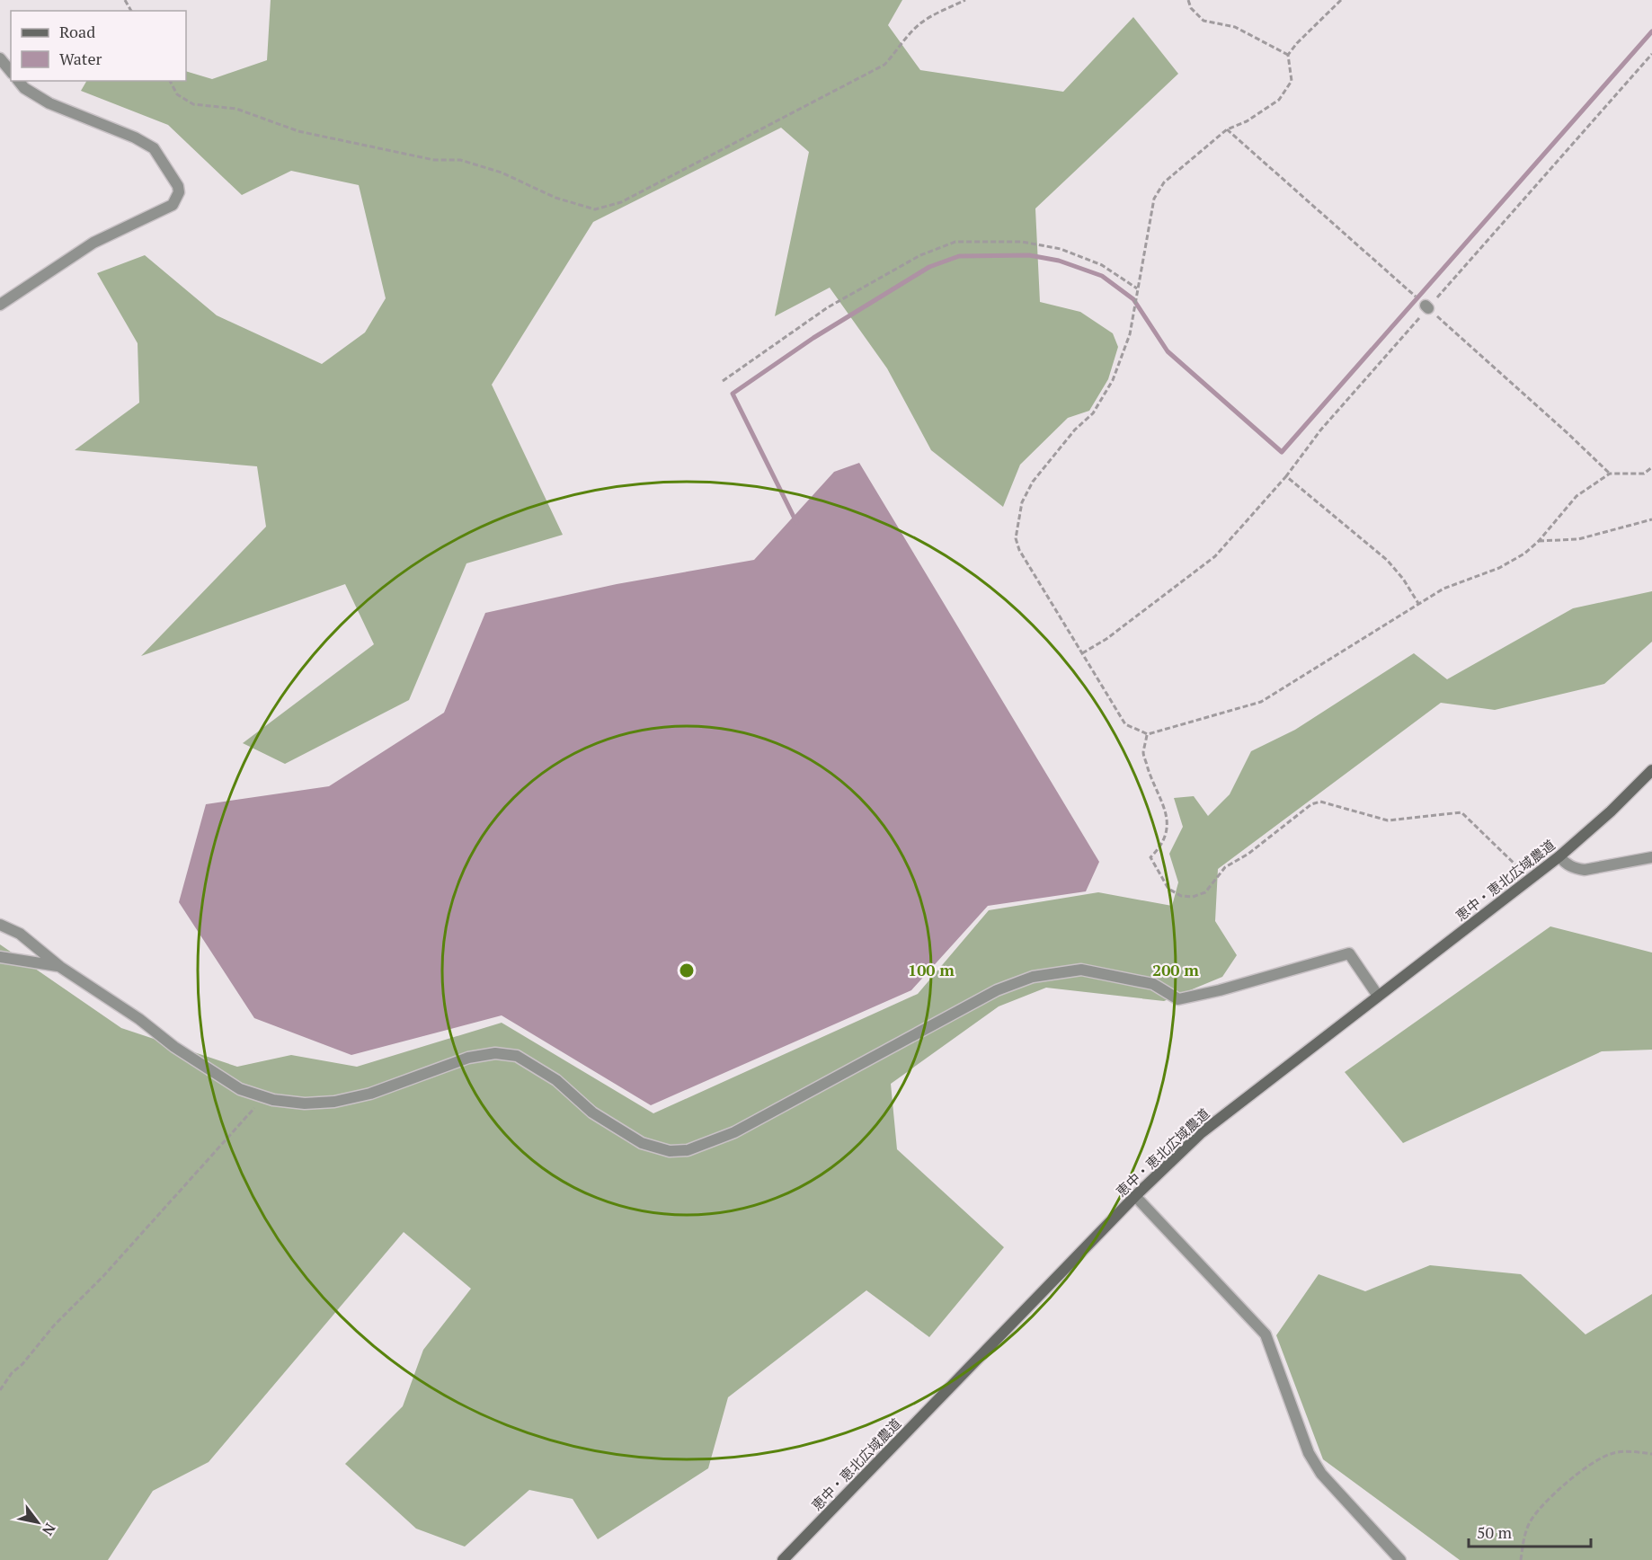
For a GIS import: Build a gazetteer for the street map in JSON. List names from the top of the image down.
{
  "streets": {
    "street": ["恵中・恵北広域農道"]
  },
  "legend": ["Road", "Water"],
  "scale_bar": "50 m",
  "north": "bottom right",
  "rings": ["100 m", "200 m"]
}
